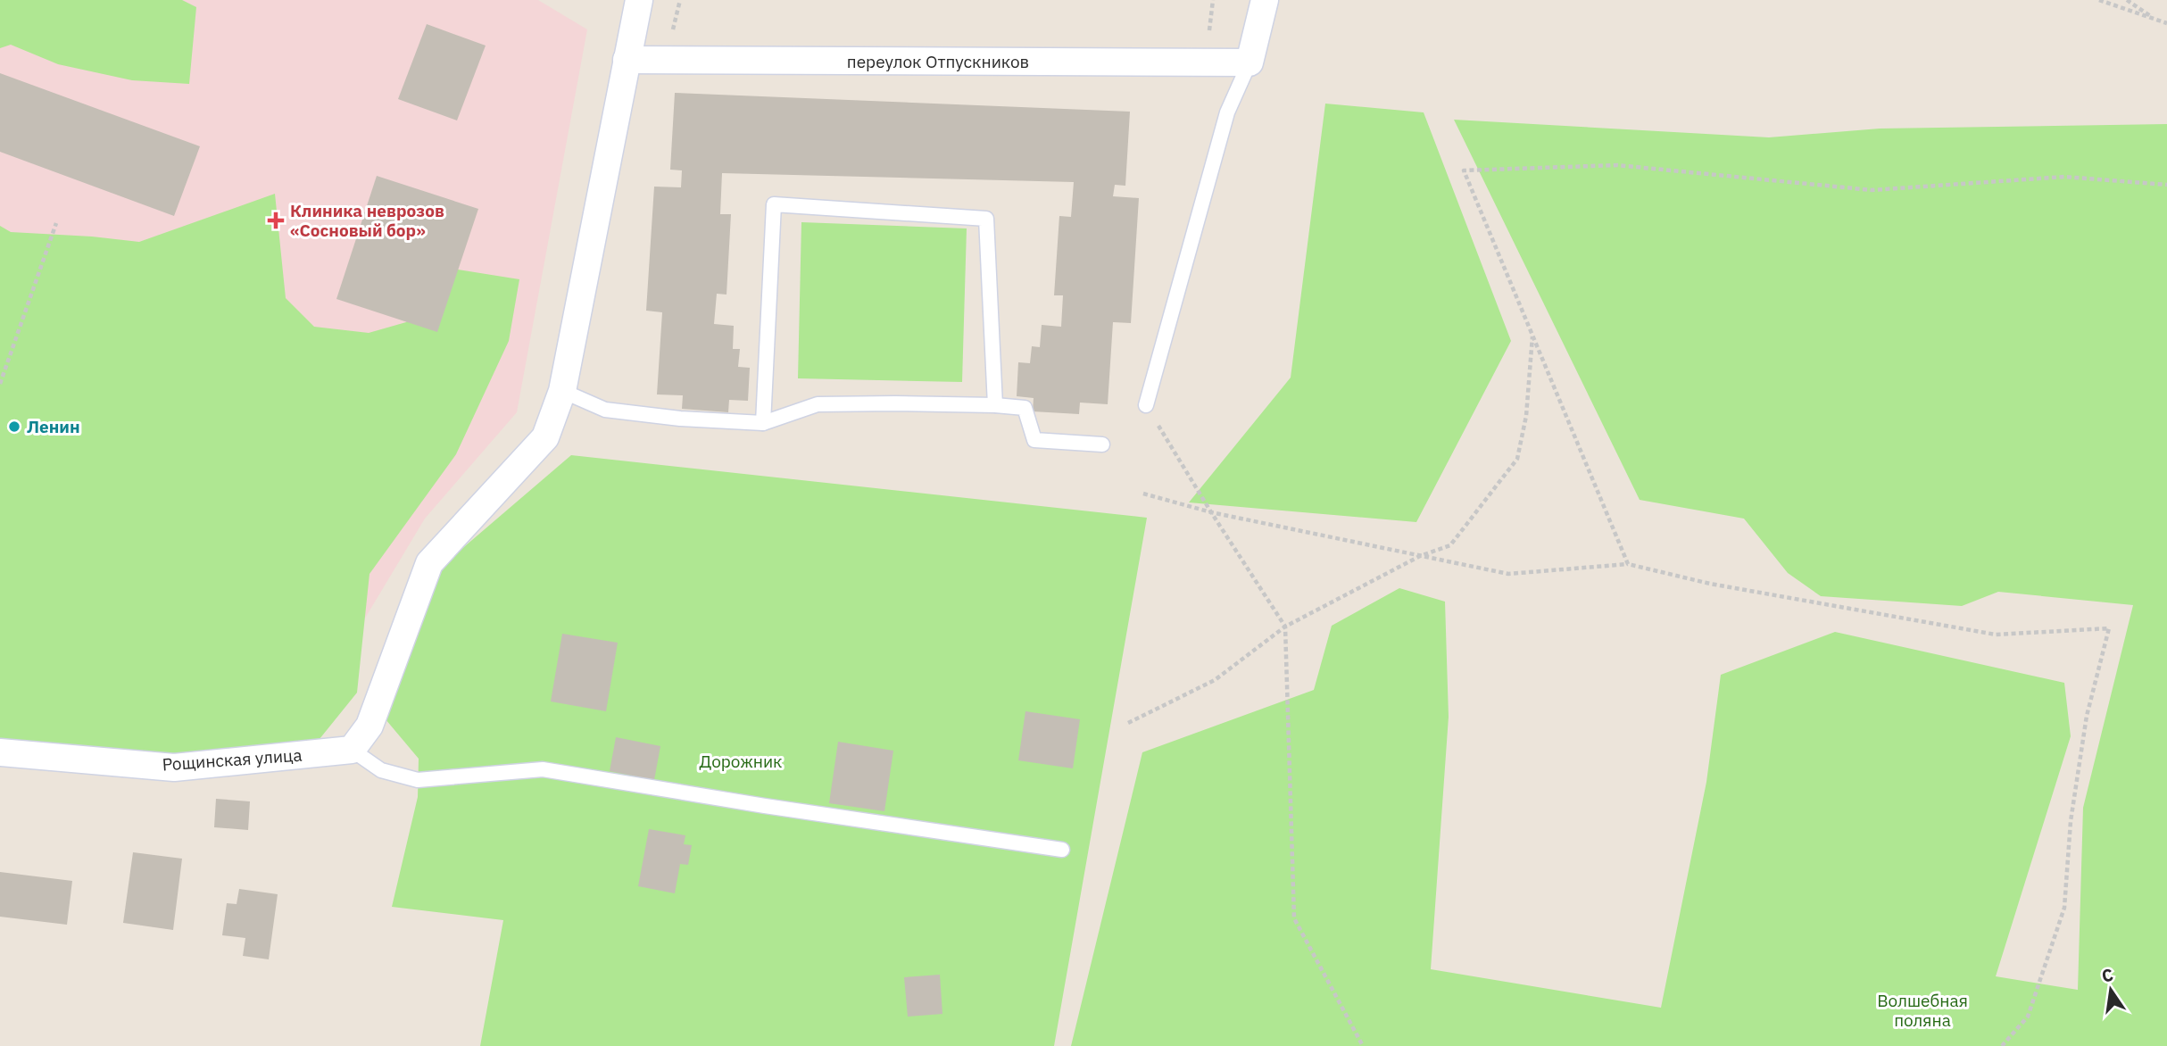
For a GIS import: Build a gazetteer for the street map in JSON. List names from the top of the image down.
{
  "streets": {
    "street": ["переулок Отпускников", "Рощинская улица"]
  },
  "parks": ["Дорожник", "Волшебная поляна"],
  "places": {
    "health": ["Клиника неврозов «Сосновый бор»"],
    "other": ["Ленин"]
  },
  "north": "top"
}
